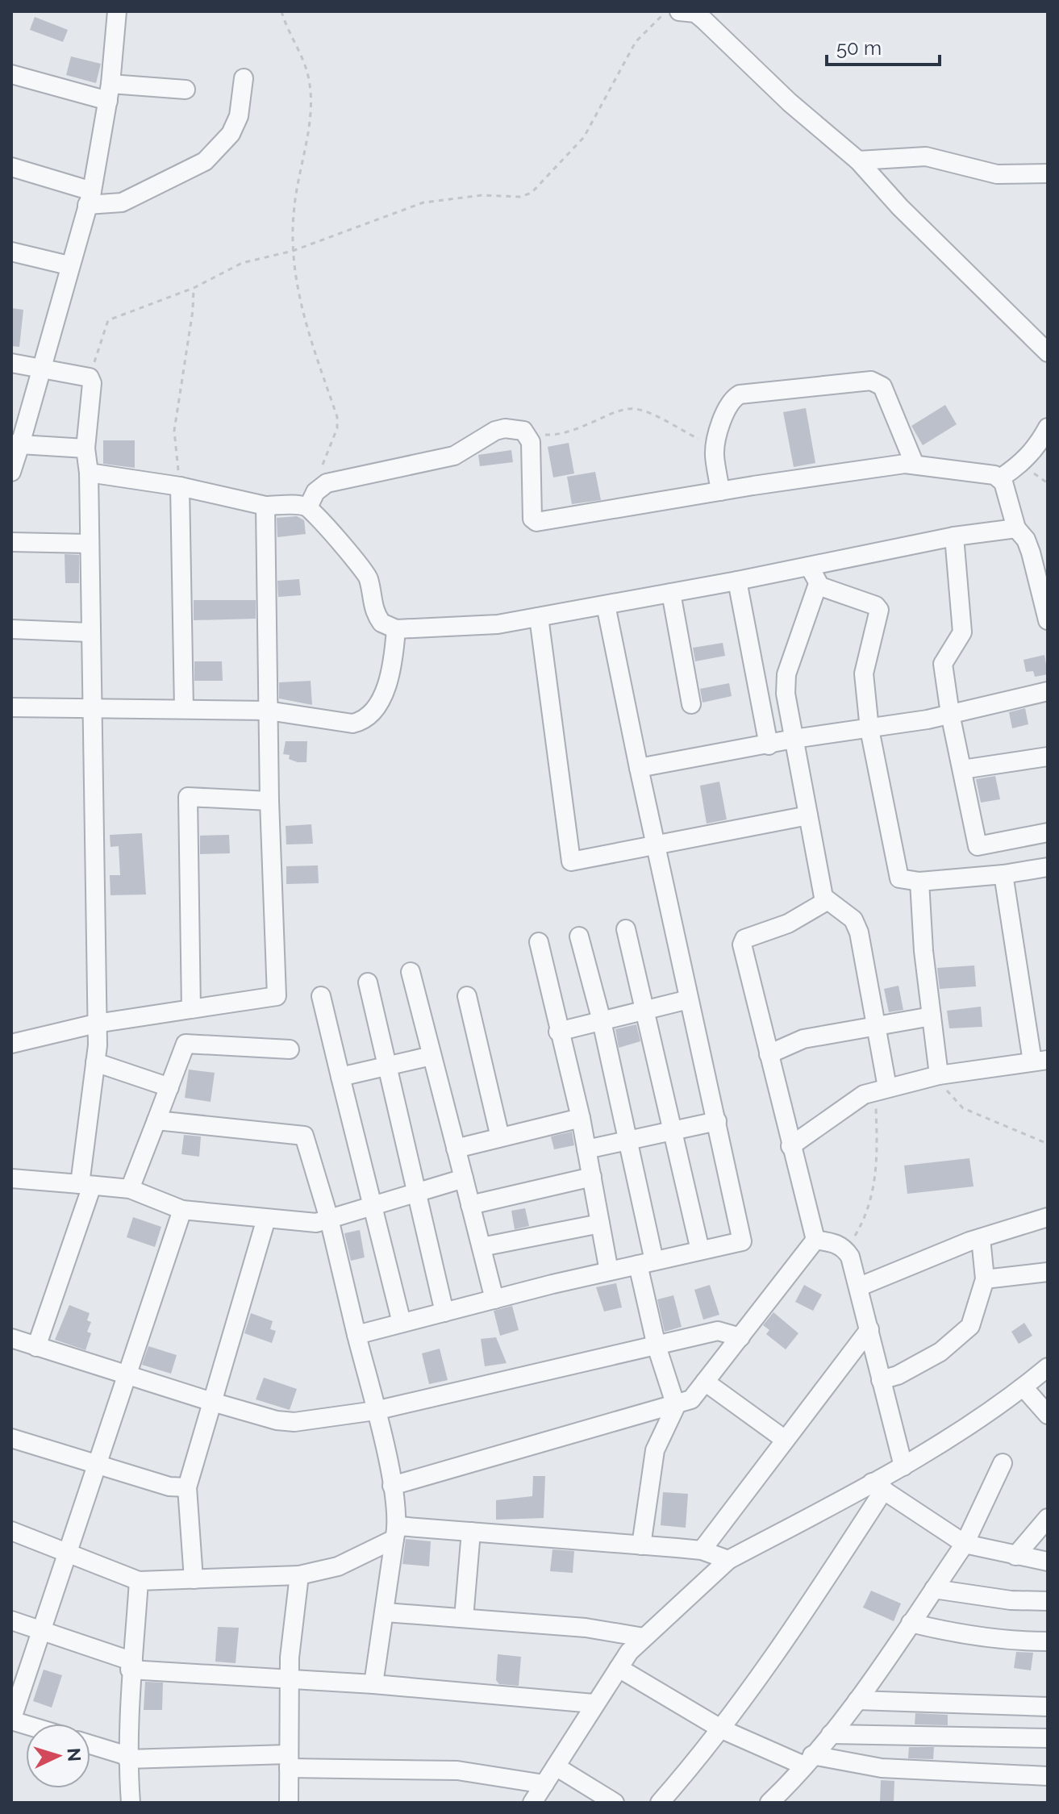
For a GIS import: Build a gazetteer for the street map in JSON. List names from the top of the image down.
{
  "scale_bar": "50 m",
  "north": "right"
}
